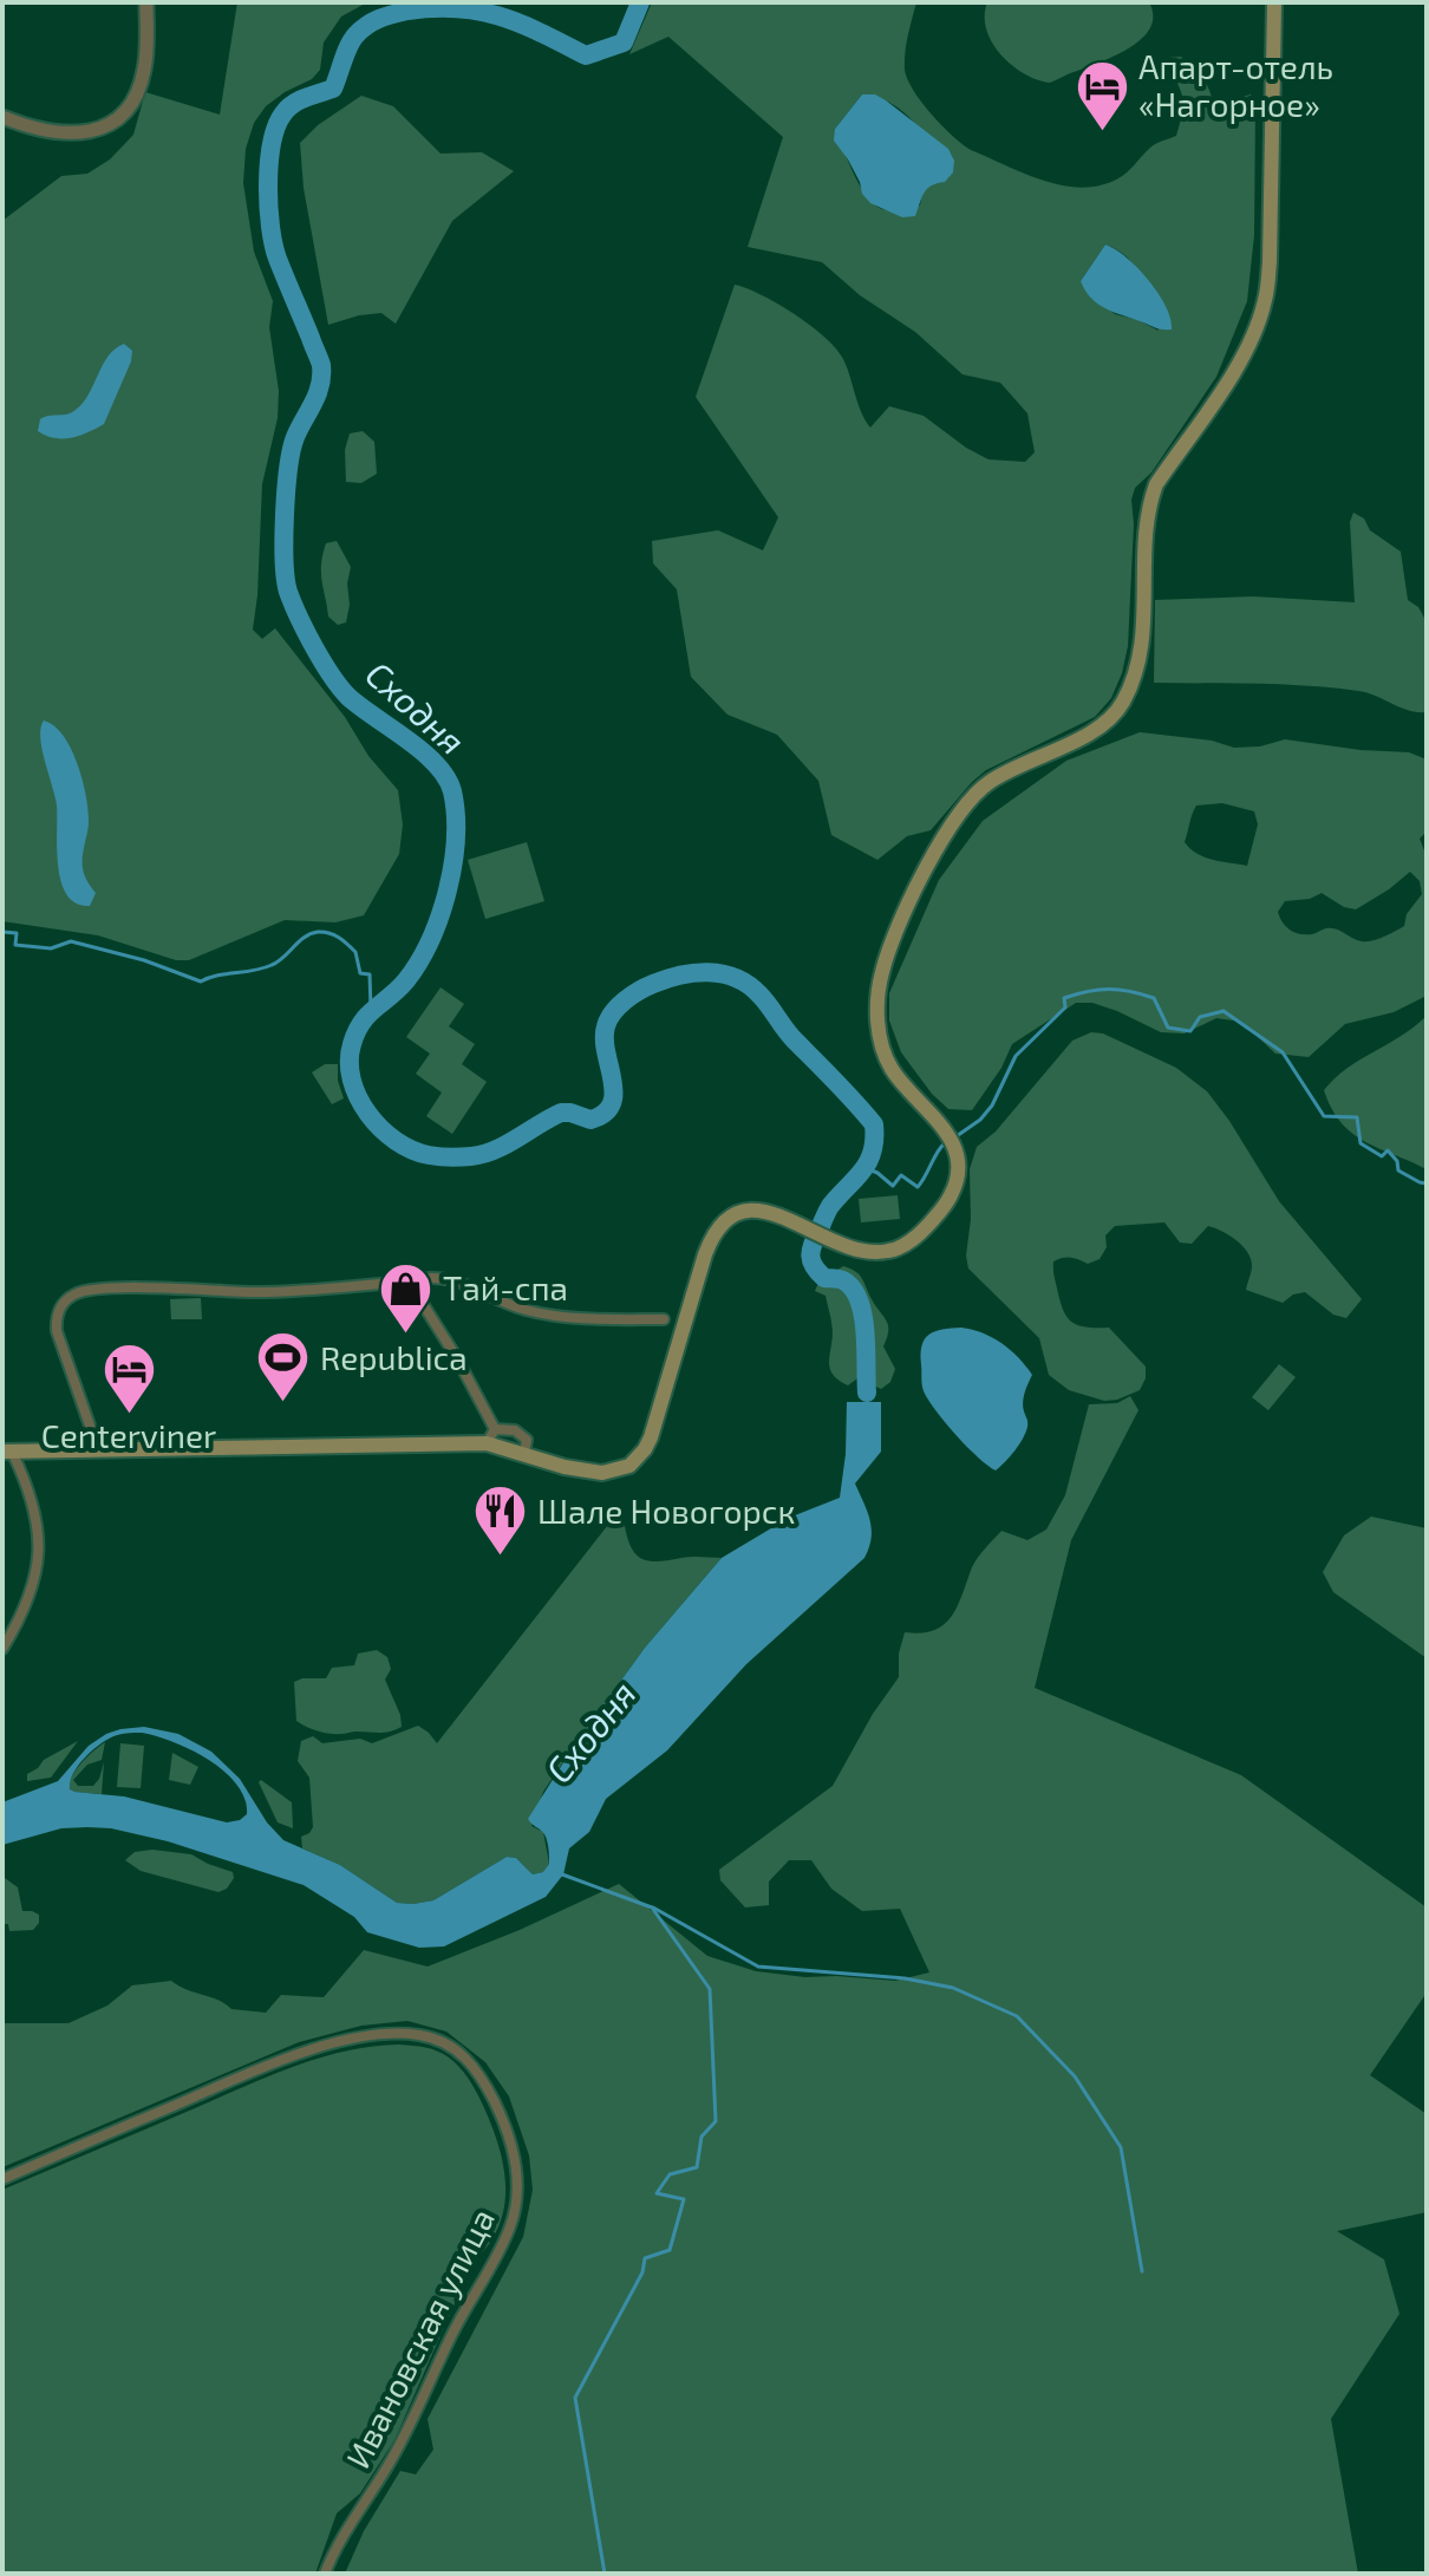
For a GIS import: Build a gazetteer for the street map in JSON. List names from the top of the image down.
{
  "streets": {
    "street": ["Ивановская улица"]
  },
  "water": ["Сходня"],
  "places": {
    "hotel": ["Апарт-отель «Нагорное»", "Centerviner"],
    "shop": ["Тай-спа"],
    "sports": ["Republica"],
    "restaurant": ["Шале Новогорск"]
  }
}
